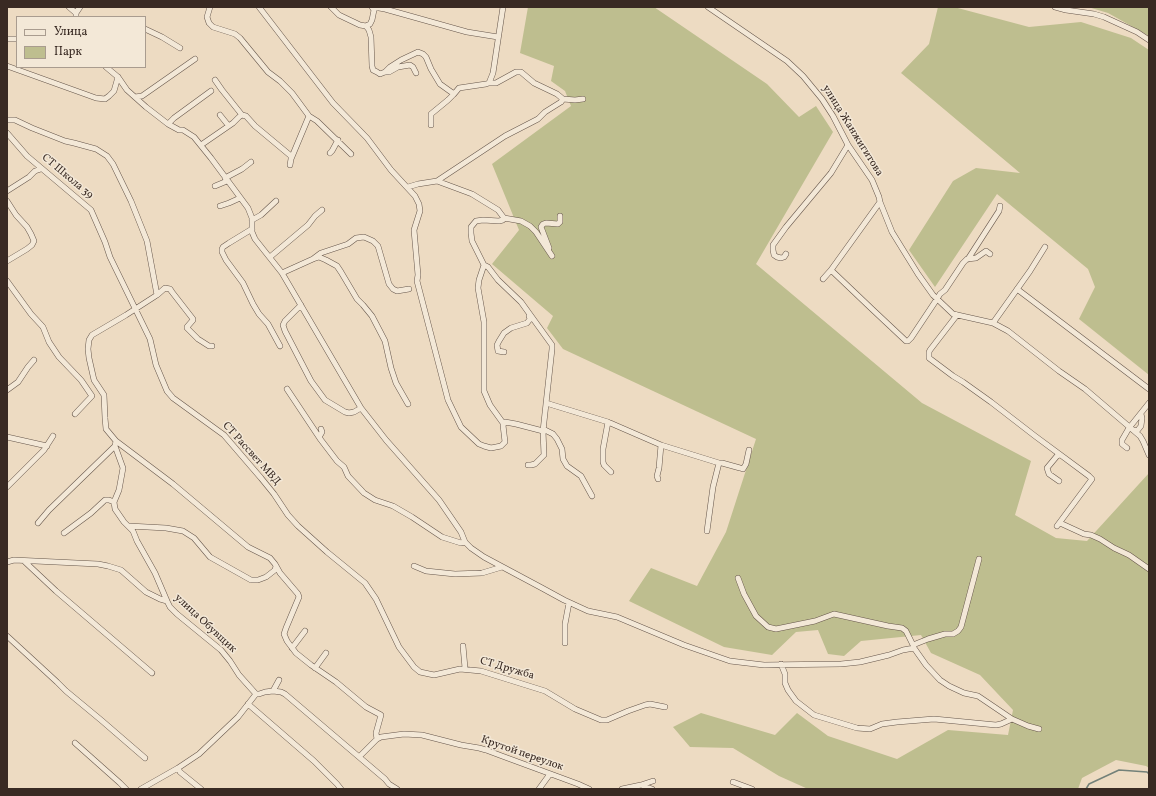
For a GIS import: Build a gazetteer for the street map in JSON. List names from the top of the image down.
{
  "streets": {
    "street": [
      "улица Жанжигитова",
      "СТ Школа 39",
      "СТ Рассвет МВД",
      "улица Обувщик",
      "СТ Дружба",
      "Крутой переулок"
    ]
  },
  "crossings": [
    ["СТ Школа 39", "СТ Рассвет МВД"],
    ["СТ Рассвет МВД", "СТ Дружба"]
  ],
  "legend": ["Улица", "Парк"]
}
